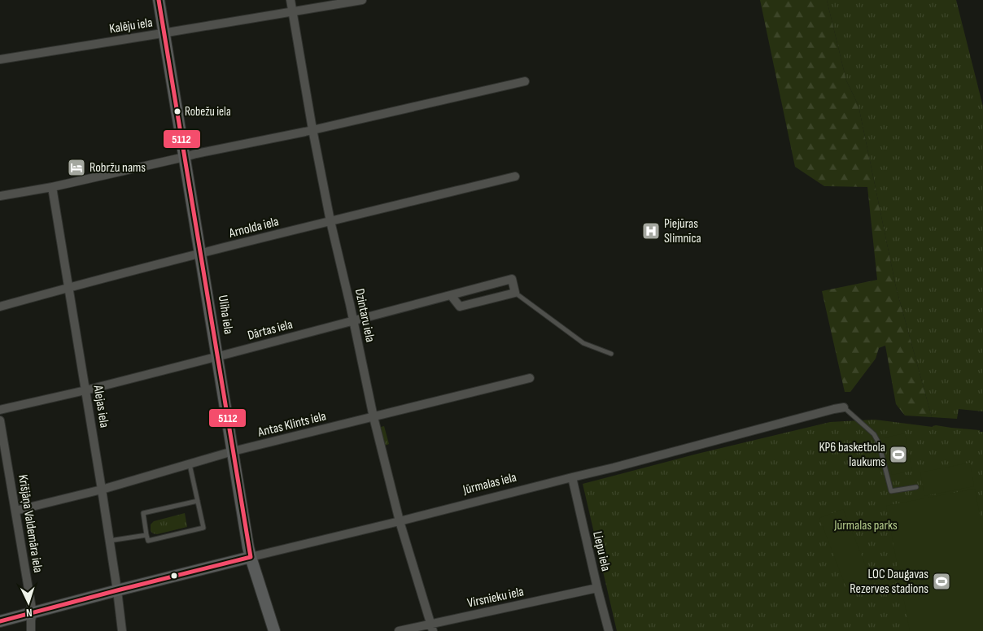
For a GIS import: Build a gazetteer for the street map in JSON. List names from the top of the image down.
{
  "streets": {
    "main road": ["Uliha iela", "Jūrmalas iela"],
    "street": [
      "Kalēju iela",
      "Arnolda iela",
      "Dzintaru iela",
      "Dārtas iela",
      "Alejas iela",
      "Antas Klints iela",
      "Krišjāņa Valdemāra iela",
      "Liepu iela",
      "Virsnieku iela"
    ]
  },
  "crossings": [
    ["Kalēju iela", "Uliha iela"],
    ["Kalēju iela", "Dzintaru iela"],
    ["Arnolda iela", "Uliha iela"],
    ["Arnolda iela", "Dzintaru iela"],
    ["Arnolda iela", "Alejas iela"],
    ["Uliha iela", "Dārtas iela"],
    ["Uliha iela", "Antas Klints iela"],
    ["Uliha iela", "Jūrmalas iela"],
    ["Dzintaru iela", "Dārtas iela"],
    ["Dzintaru iela", "Antas Klints iela"],
    ["Dzintaru iela", "Jūrmalas iela"],
    ["Dzintaru iela", "Virsnieku iela"],
    ["Dārtas iela", "Alejas iela"],
    ["Alejas iela", "Antas Klints iela"],
    ["Alejas iela", "Jūrmalas iela"],
    ["Antas Klints iela", "Krišjāņa Valdemāra iela"],
    ["Jūrmalas iela", "Krišjāņa Valdemāra iela"],
    ["Jūrmalas iela", "Liepu iela"],
    ["Liepu iela", "Virsnieku iela"]
  ],
  "parks": ["Jūrmalas parks"],
  "places": {
    "other": ["Robežu iela"],
    "hotel": ["Robržu nams"],
    "hospital": ["Piejūras Slimnīca"],
    "sports": ["KP6 basketbola laukums", "LOC Daugavas Rezerves stadions"]
  },
  "lines": ["transit line 5112"],
  "north": "bottom"
}
